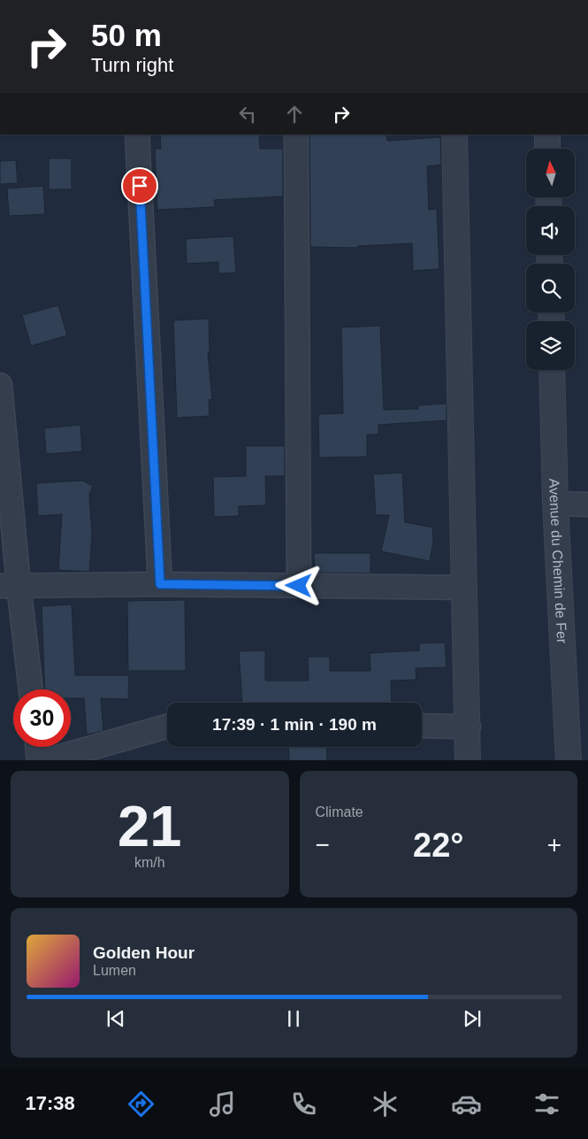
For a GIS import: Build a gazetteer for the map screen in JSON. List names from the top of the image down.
{
  "streets": {
    "street": ["Avenue du Chemin de Fer"]
  },
  "north": "top",
  "page": {
    "turn": ["50 m", "Turn right"],
    "limit": "30",
    "trip": "17:39 · 1 min · 190 m",
    "tile": [
      ["21", "km/h"],
      "Climate"
    ],
    "heat": ["−", "22°", "+"],
    "song": ["Golden Hour", "Lumen"],
    "tabs": "17:38"
  }
}
